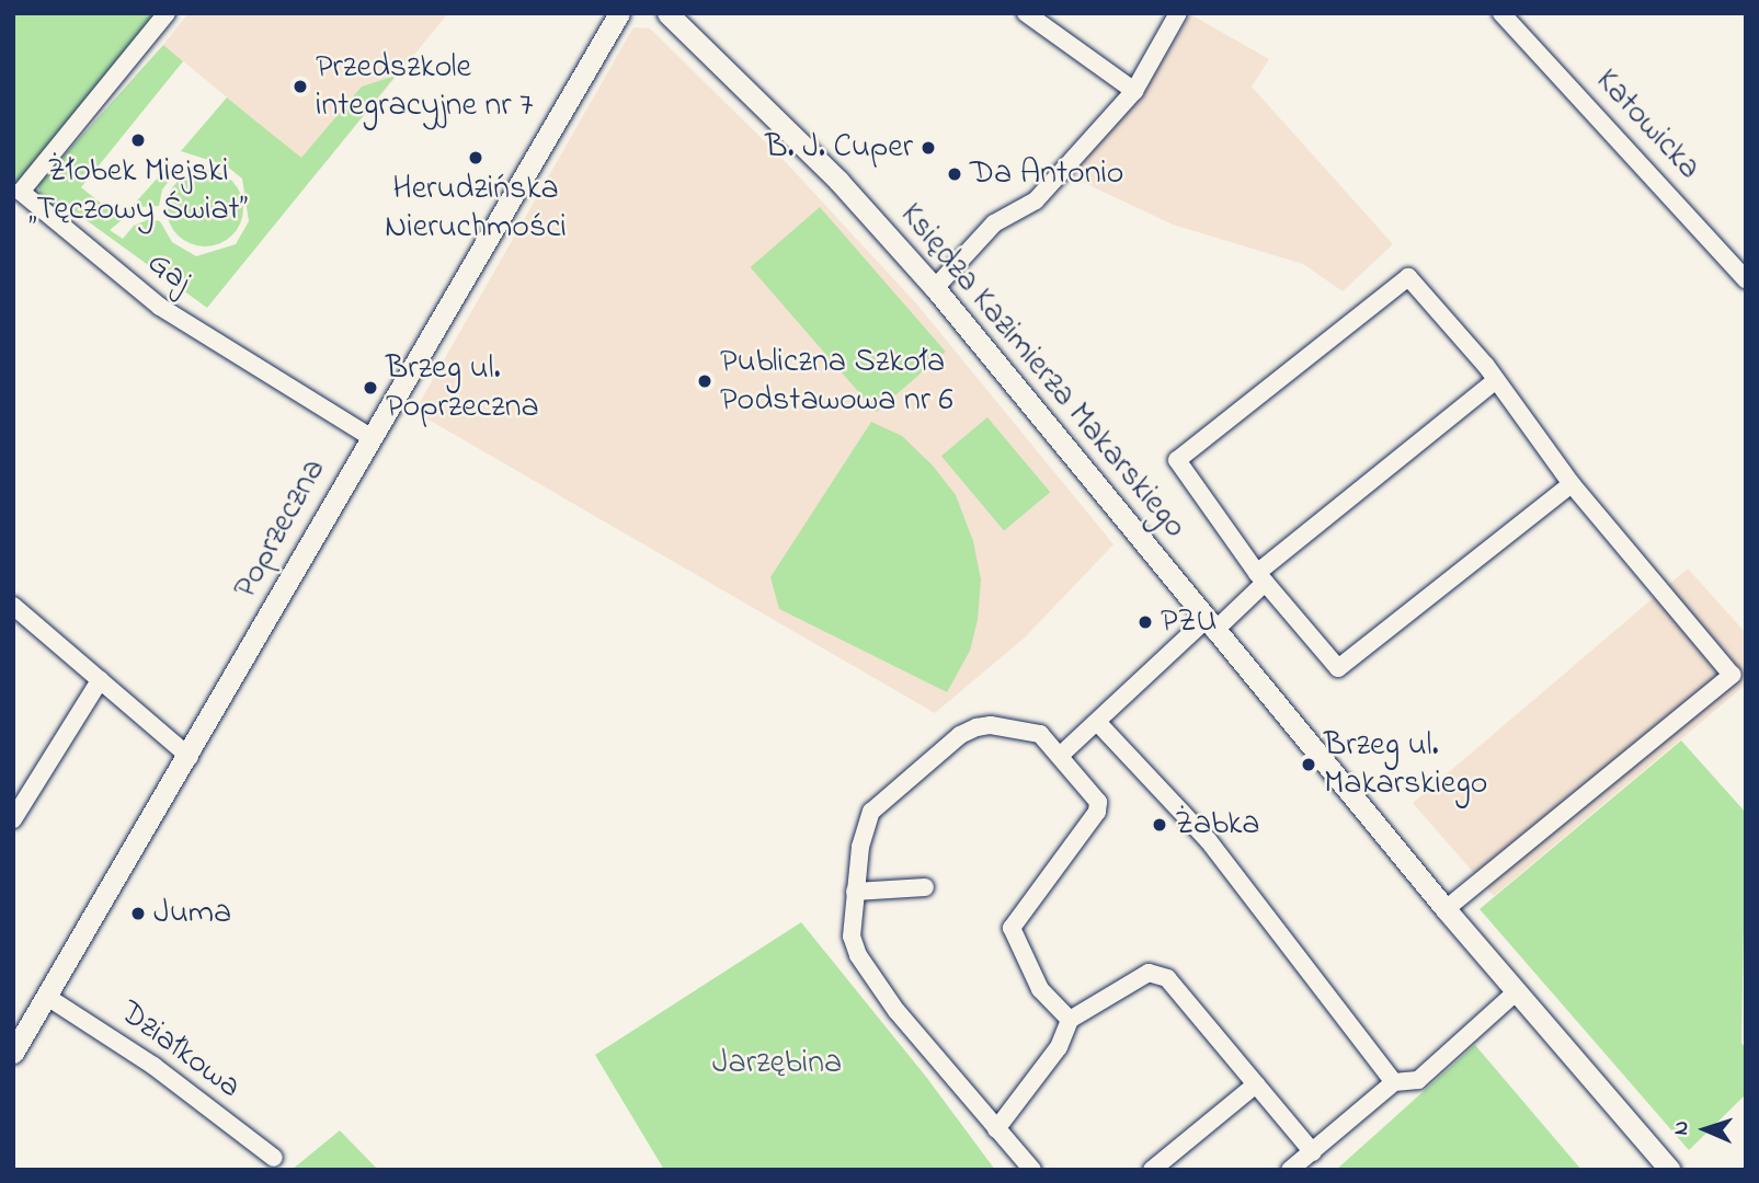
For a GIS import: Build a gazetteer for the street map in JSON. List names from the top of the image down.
{
  "streets": {
    "street": [
      "Katowicka",
      "Gaj",
      "Księdza Kazimierza Makarskiego",
      "Poprzeczna",
      "Działkowa"
    ]
  },
  "crossings": [
    ["Gaj", "Poprzeczna"],
    ["Poprzeczna", "Działkowa"]
  ],
  "parks": ["Jarzębina"],
  "places": [
    "Przedszkole integracyjne nr 7",
    "Żłobek Miejski „Tęczowy Świat”",
    "B. J. Cuper",
    "Herudzińska Nieruchmości",
    "Da Antonio",
    "Publiczna Szkoła Podstawowa nr 6",
    "Brzeg ul. Poprzeczna",
    "PZU",
    "Brzeg ul. Makarskiego",
    "Żabka",
    "Juma"
  ],
  "north": "left"
}
